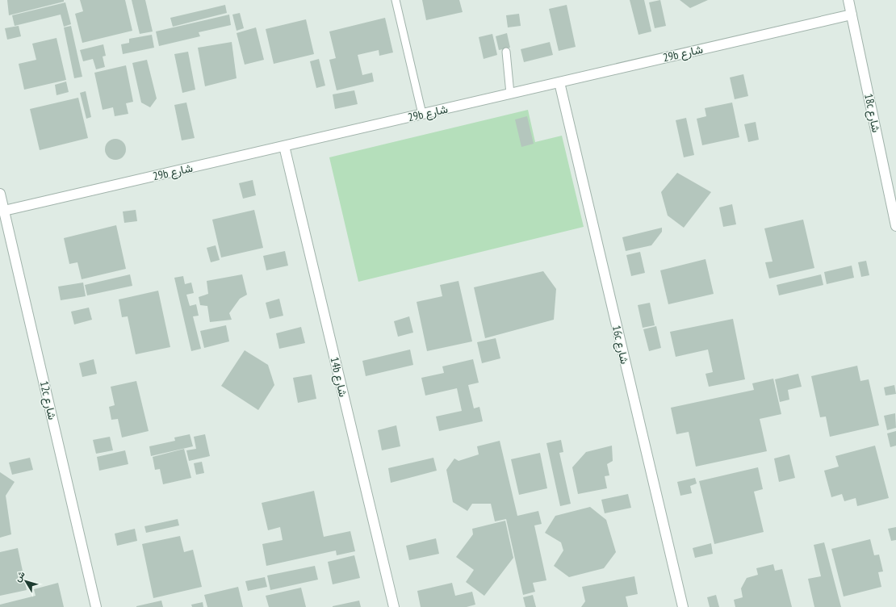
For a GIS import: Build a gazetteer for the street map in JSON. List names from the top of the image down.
{
  "streets": {
    "street": [
      "29b شارع",
      "18c شارع",
      "16c شارع",
      "14b شارع",
      "12c شارع"
    ]
  },
  "crossings": [
    ["29b شارع", "18c شارع"],
    ["29b شارع", "16c شارع"],
    ["29b شارع", "14b شارع"],
    ["29b شارع", "12c شارع"]
  ],
  "north": "top left"
}
